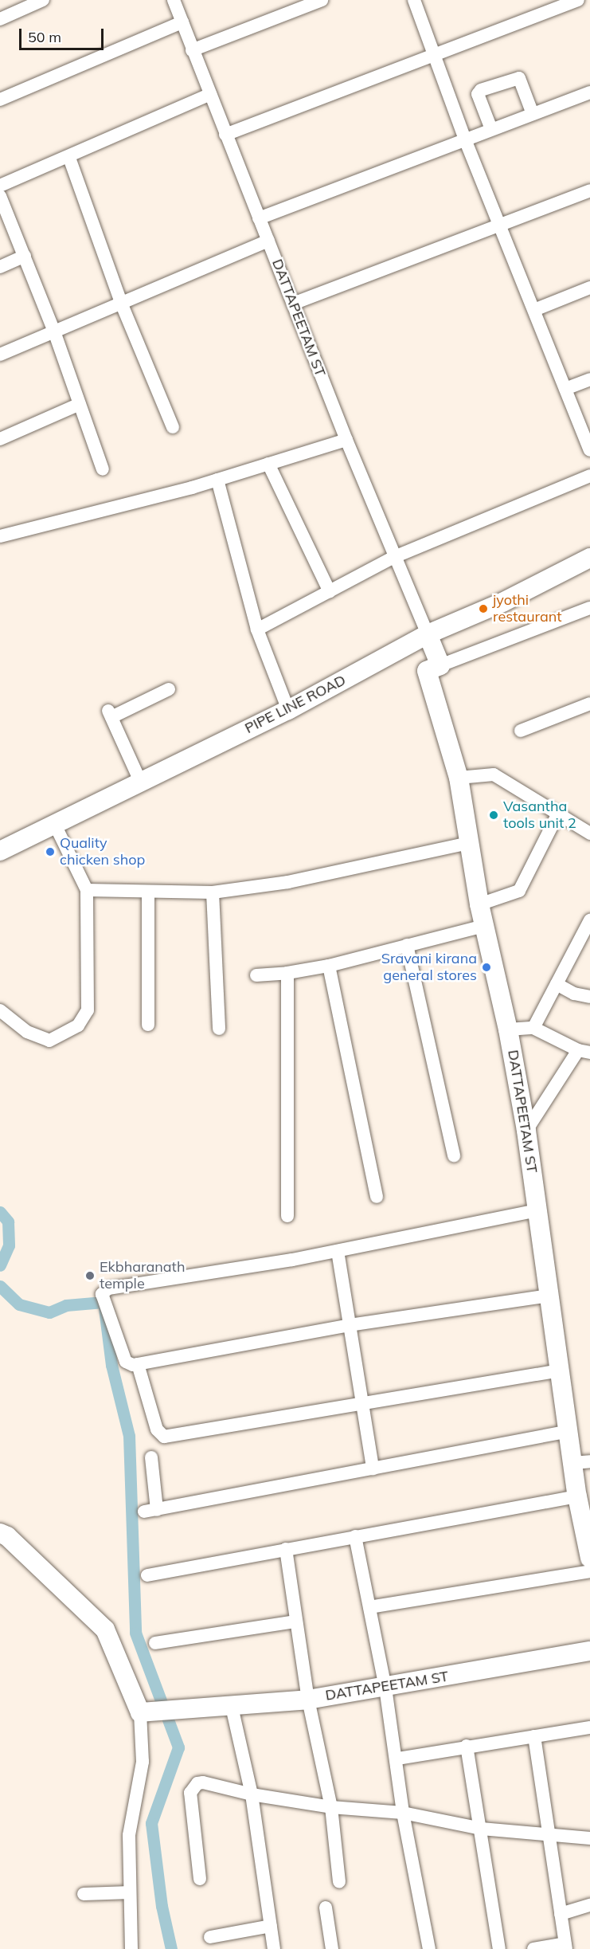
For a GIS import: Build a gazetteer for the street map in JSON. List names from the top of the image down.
{
  "streets": {
    "street": ["DATTAPEETAM ST", "PIPE LINE ROAD"]
  },
  "crossings": [
    ["DATTAPEETAM ST", "PIPE LINE ROAD"]
  ],
  "places": [
    "jyothi restaurant",
    "Vasantha tools unit 2",
    "Quality chicken shop",
    "Sravani kirana general stores",
    "Ekbharanath temple"
  ],
  "scale_bar": "50 m"
}
